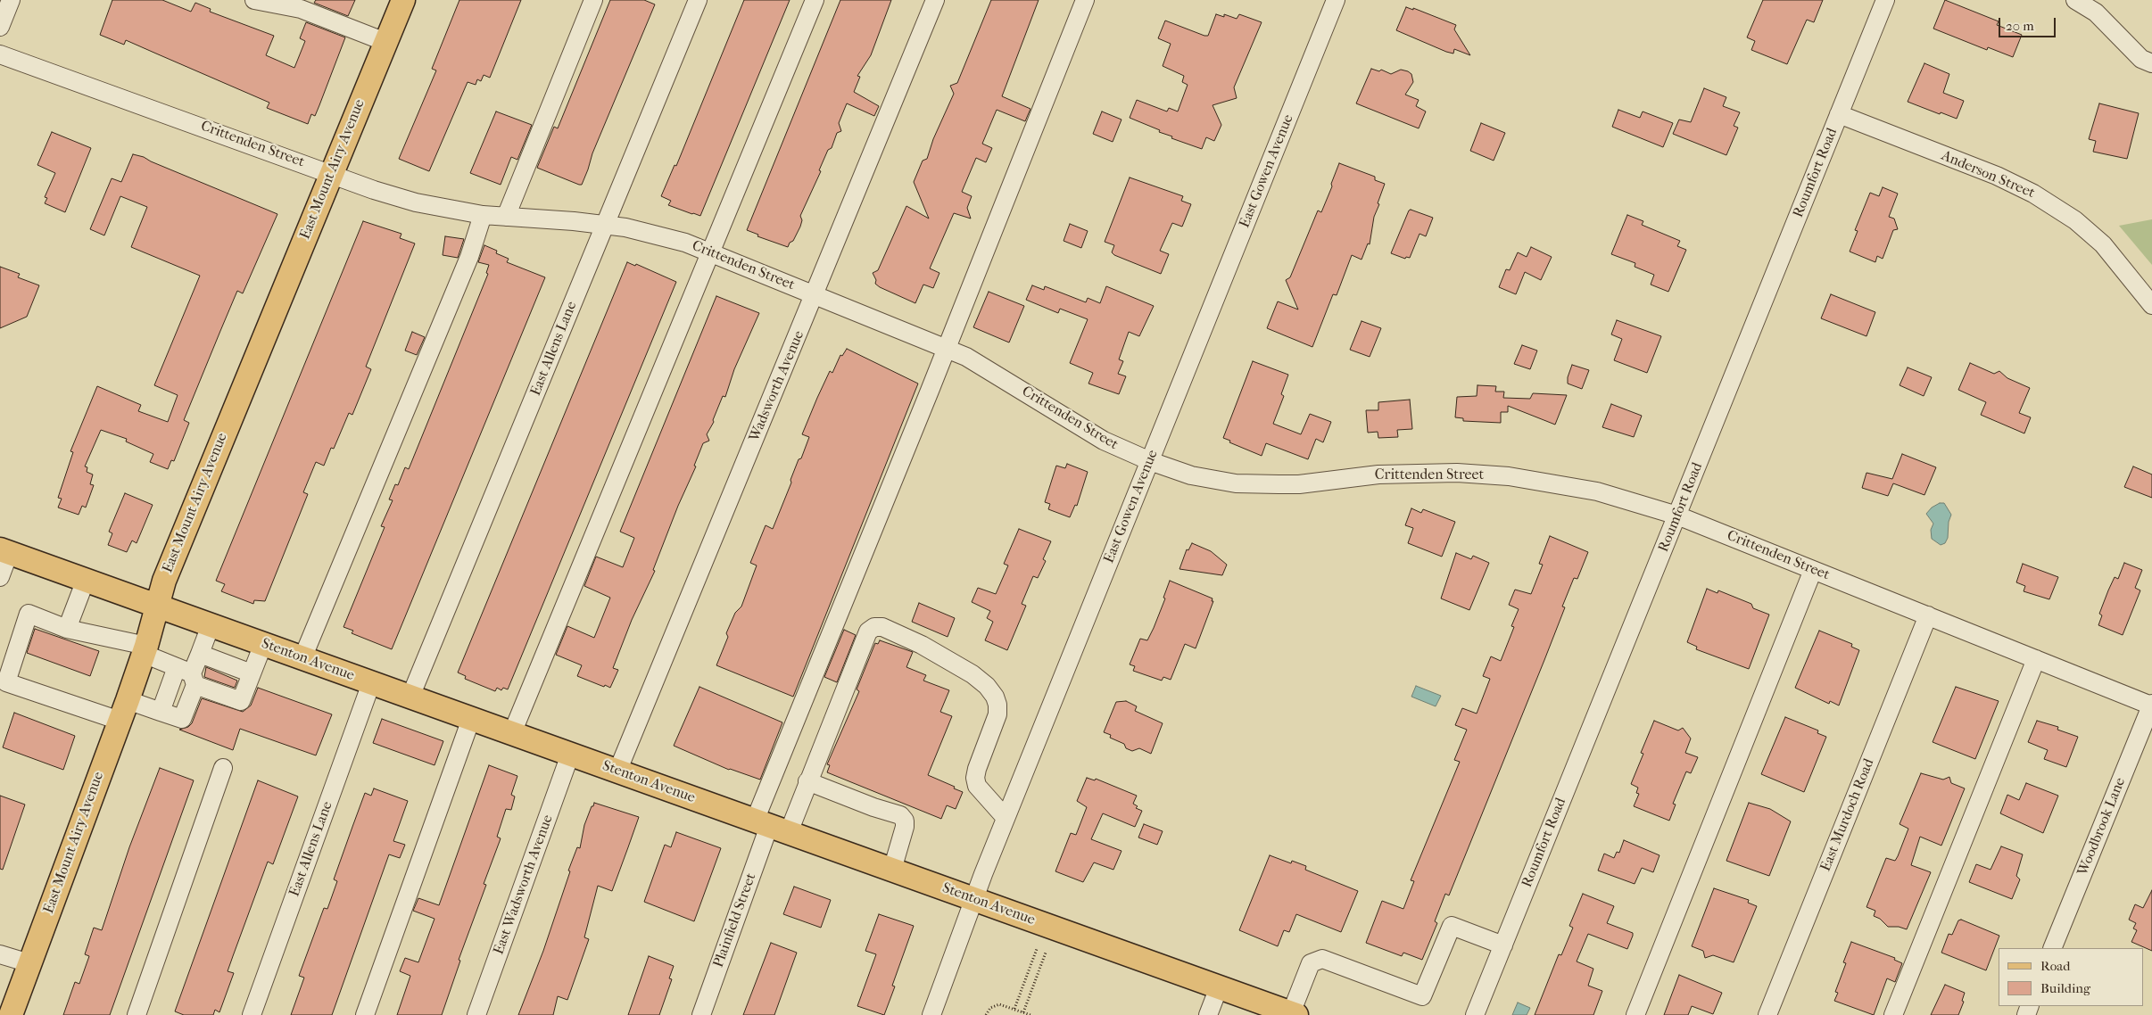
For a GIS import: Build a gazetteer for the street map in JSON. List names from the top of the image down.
{
  "streets": {
    "main road": ["East Mount Airy Avenue", "Stenton Avenue"],
    "street": [
      "Crittenden Street",
      "East Gowen Avenue",
      "Roumfort Road",
      "Anderson Street",
      "East Allens Lane",
      "Wadsworth Avenue",
      "East Murdoch Road",
      "Woodbrook Lane",
      "East Wadsworth Avenue",
      "Plainfield Street"
    ]
  },
  "crossings": [
    ["Crittenden Street", "East Mount Airy Avenue"],
    ["Crittenden Street", "East Gowen Avenue"],
    ["Crittenden Street", "Roumfort Road"],
    ["Crittenden Street", "East Allens Lane"],
    ["Crittenden Street", "Wadsworth Avenue"],
    ["Crittenden Street", "East Murdoch Road"],
    ["Crittenden Street", "Woodbrook Lane"],
    ["East Mount Airy Avenue", "Stenton Avenue"],
    ["East Gowen Avenue", "Stenton Avenue"],
    ["Roumfort Road", "Anderson Street"],
    ["East Allens Lane", "Stenton Avenue"],
    ["Wadsworth Avenue", "Stenton Avenue"],
    ["Stenton Avenue", "East Wadsworth Avenue"],
    ["Stenton Avenue", "Plainfield Street"]
  ],
  "legend": ["Road", "Building"],
  "scale_bar": "20 m"
}
